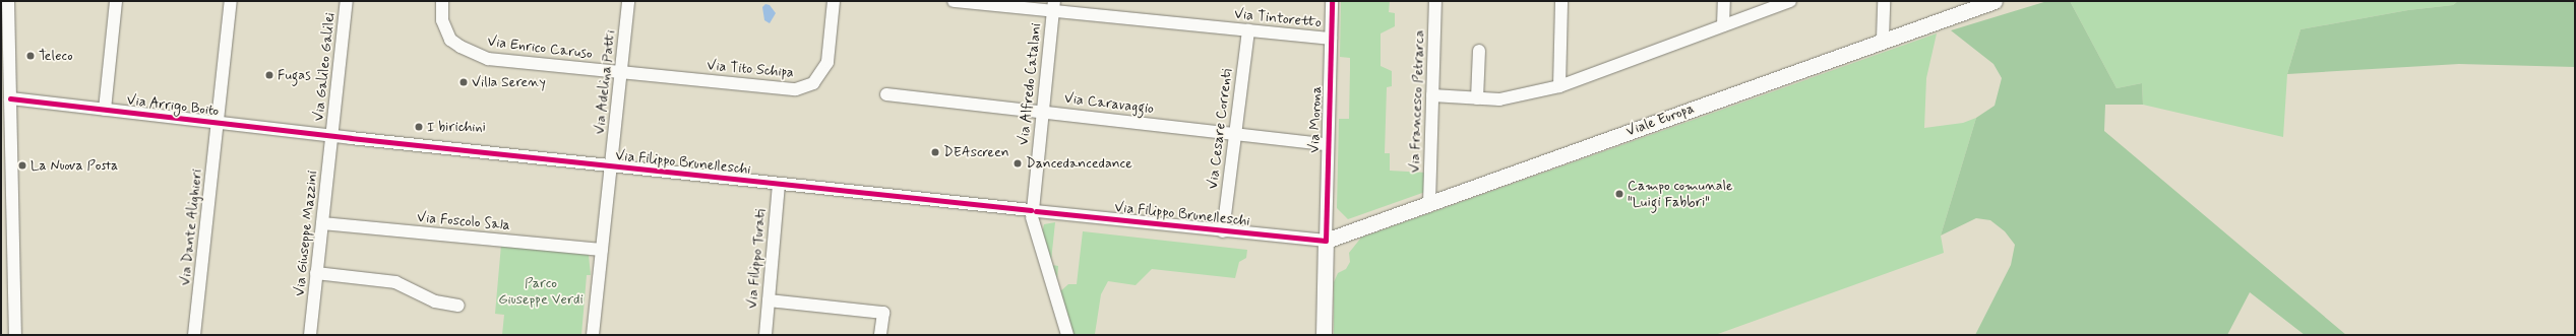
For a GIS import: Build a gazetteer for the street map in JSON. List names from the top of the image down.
{
  "streets": {
    "main road": ["Via Morona", "Viale Europa"],
    "street": [
      "Via Tintoretto",
      "Via Enrico Caruso",
      "Via Galileo Galilei",
      "Via Tito Schipa",
      "Via Adelina Patti",
      "Via Alfredo Catalani",
      "Via Francesco Petrarca",
      "Via Caravaggio",
      "Via Arrigo Boito",
      "Via Cesare Correnti",
      "Via Filippo Brunelleschi",
      "Via Foscolo Sala",
      "Via Dante Alighieri",
      "Via Giuseppe Mazzini",
      "Via Filippo Turati"
    ]
  },
  "crossings": [
    ["Via Tintoretto", "Via Alfredo Catalani"],
    ["Via Tintoretto", "Via Morona"],
    ["Via Tintoretto", "Via Cesare Correnti"],
    ["Via Enrico Caruso", "Via Tito Schipa"],
    ["Via Enrico Caruso", "Via Adelina Patti"],
    ["Via Galileo Galilei", "Via Arrigo Boito"],
    ["Via Galileo Galilei", "Via Filippo Brunelleschi"],
    ["Via Galileo Galilei", "Via Giuseppe Mazzini"],
    ["Via Tito Schipa", "Via Adelina Patti"],
    ["Via Adelina Patti", "Via Filippo Brunelleschi"],
    ["Via Adelina Patti", "Via Foscolo Sala"],
    ["Via Alfredo Catalani", "Via Caravaggio"],
    ["Via Alfredo Catalani", "Via Filippo Brunelleschi"],
    ["Via Francesco Petrarca", "Viale Europa"],
    ["Via Caravaggio", "Via Morona"],
    ["Via Caravaggio", "Via Cesare Correnti"],
    ["Via Arrigo Boito", "Via Filippo Brunelleschi"],
    ["Via Arrigo Boito", "Via Dante Alighieri"],
    ["Via Arrigo Boito", "Via Giuseppe Mazzini"],
    ["Via Morona", "Viale Europa"],
    ["Via Morona", "Via Filippo Brunelleschi"],
    ["Viale Europa", "Via Filippo Brunelleschi"],
    ["Via Cesare Correnti", "Via Filippo Brunelleschi"],
    ["Via Filippo Brunelleschi", "Via Giuseppe Mazzini"],
    ["Via Filippo Brunelleschi", "Via Filippo Turati"],
    ["Via Foscolo Sala", "Via Giuseppe Mazzini"]
  ],
  "parks": ["Parco Giuseppe Verdi"],
  "places": [
    "Teleco",
    "Fugas",
    "Villa Sereny",
    "I birichini",
    "DEAscreen",
    "Dancedancedance",
    "La Nuova Posta",
    "Campo comunale \"Luigi Fabbri\""
  ]
}
